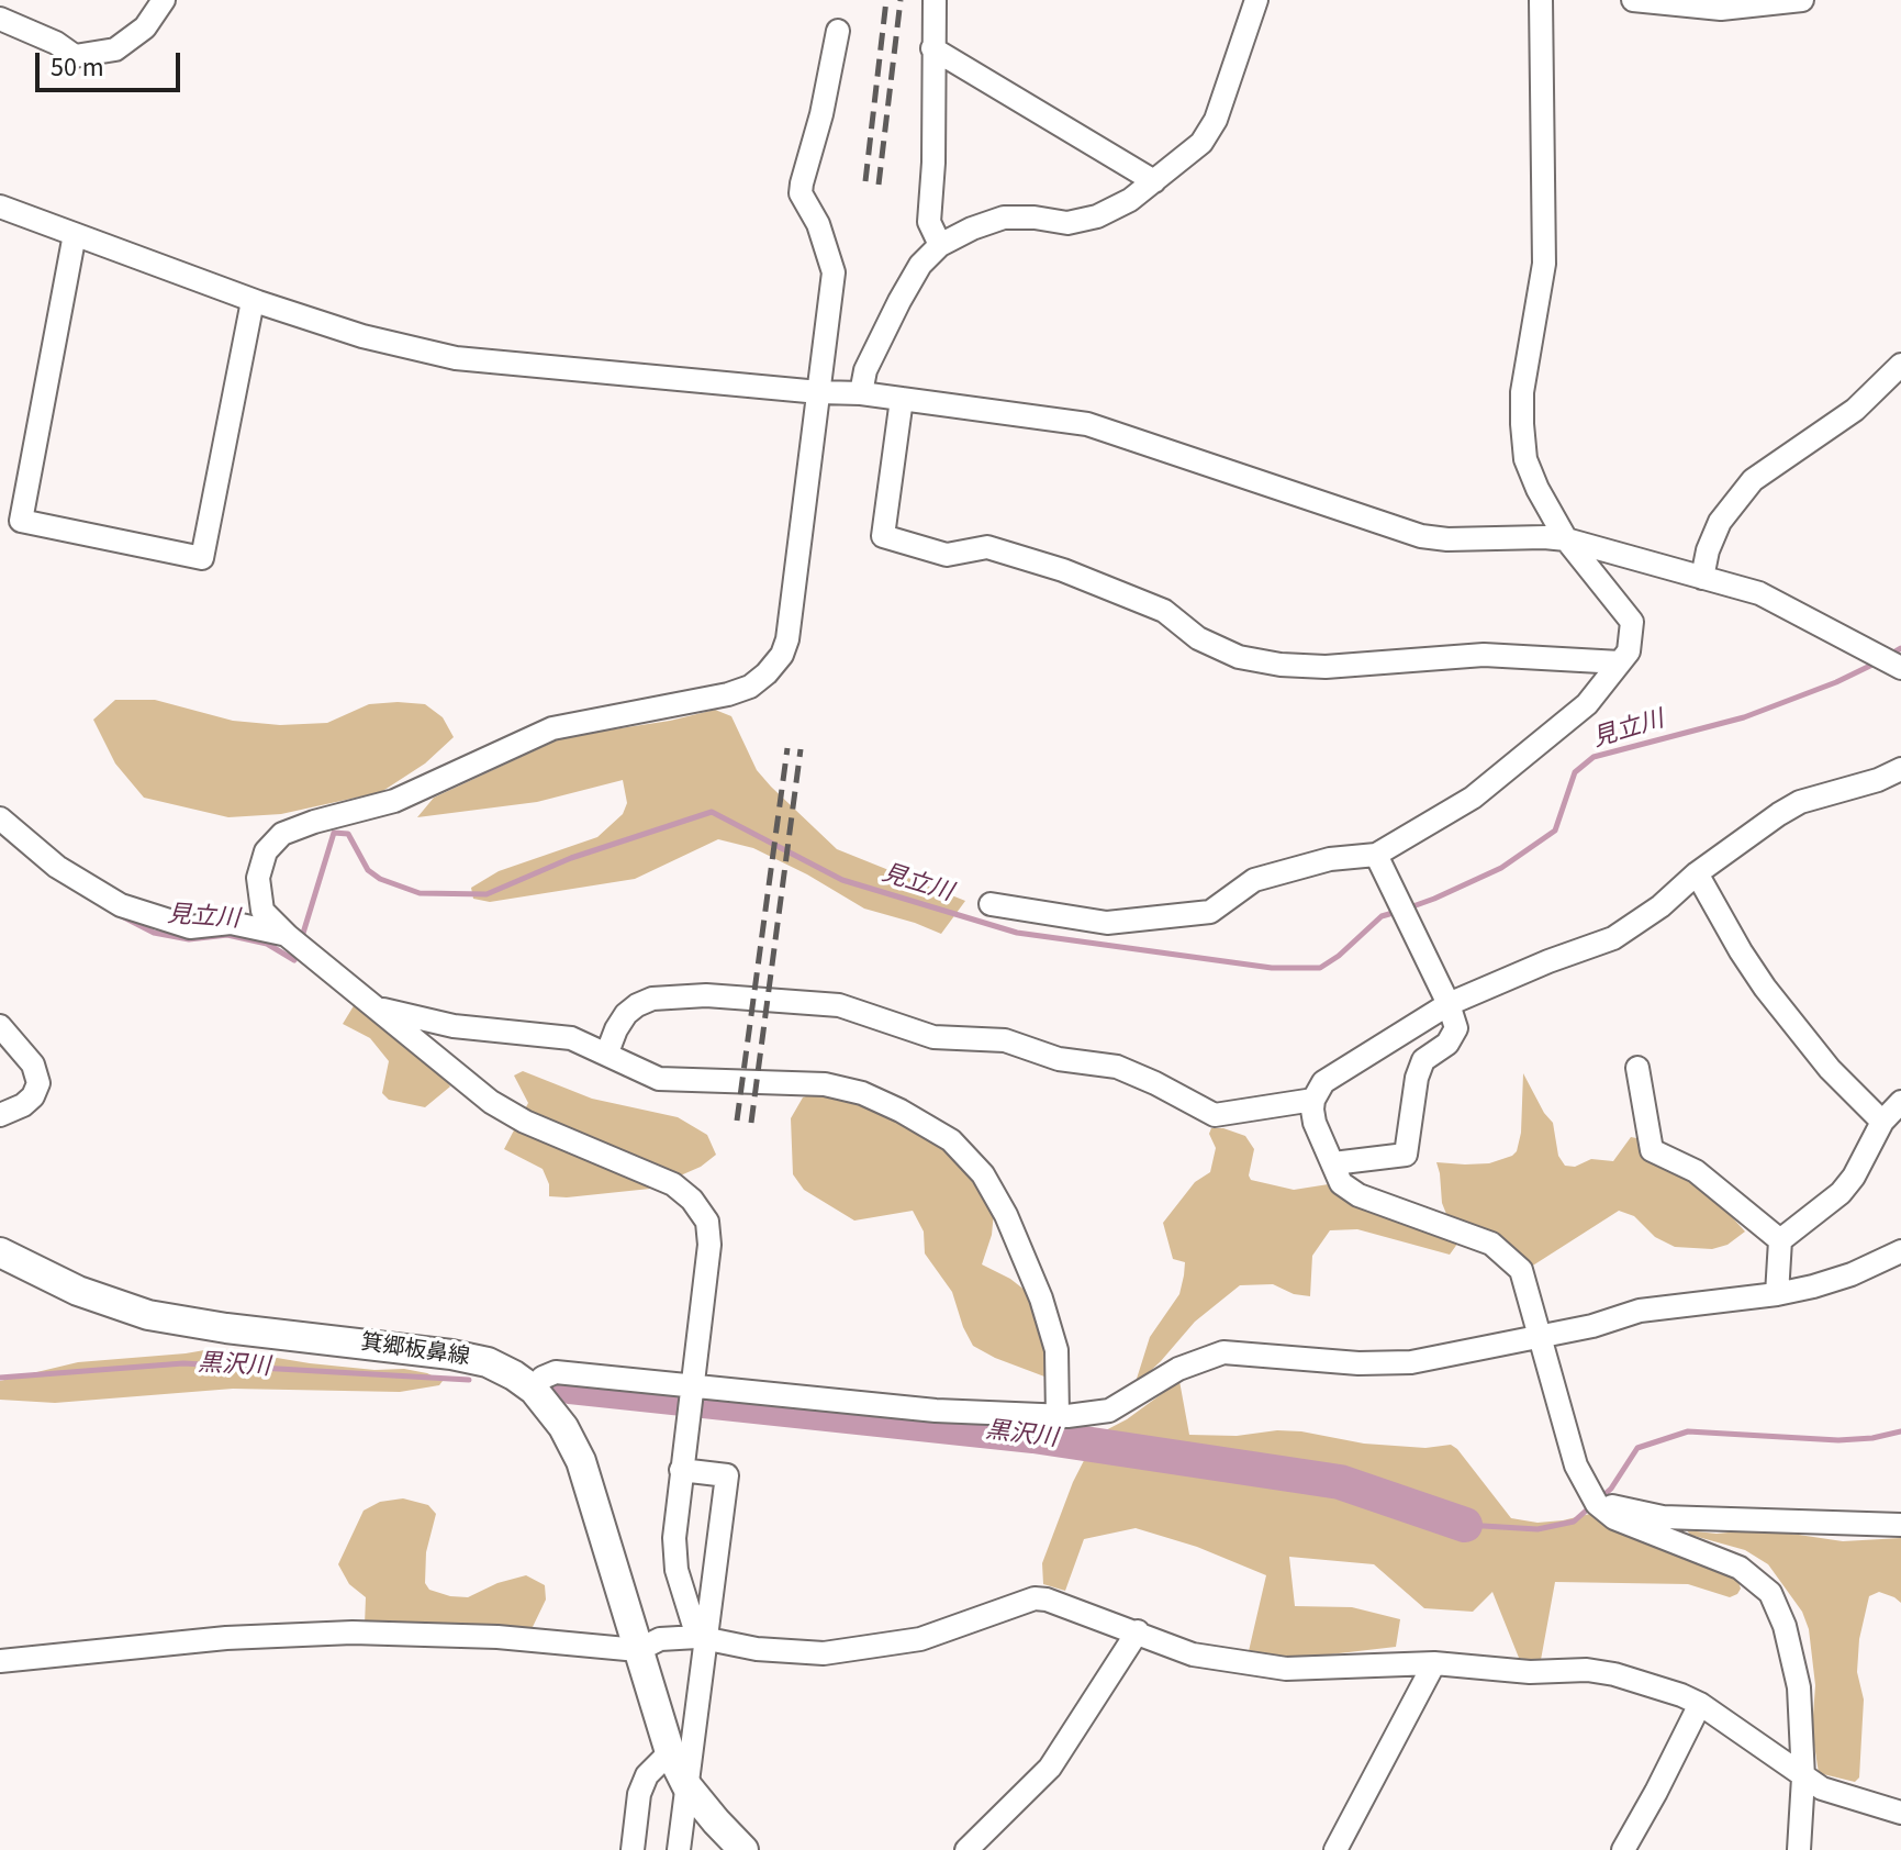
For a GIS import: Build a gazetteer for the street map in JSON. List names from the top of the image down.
{
  "streets": {
    "main road": ["箕郷板鼻線"]
  },
  "water": ["見立川", "黒沢川"],
  "scale_bar": "50 m"
}
